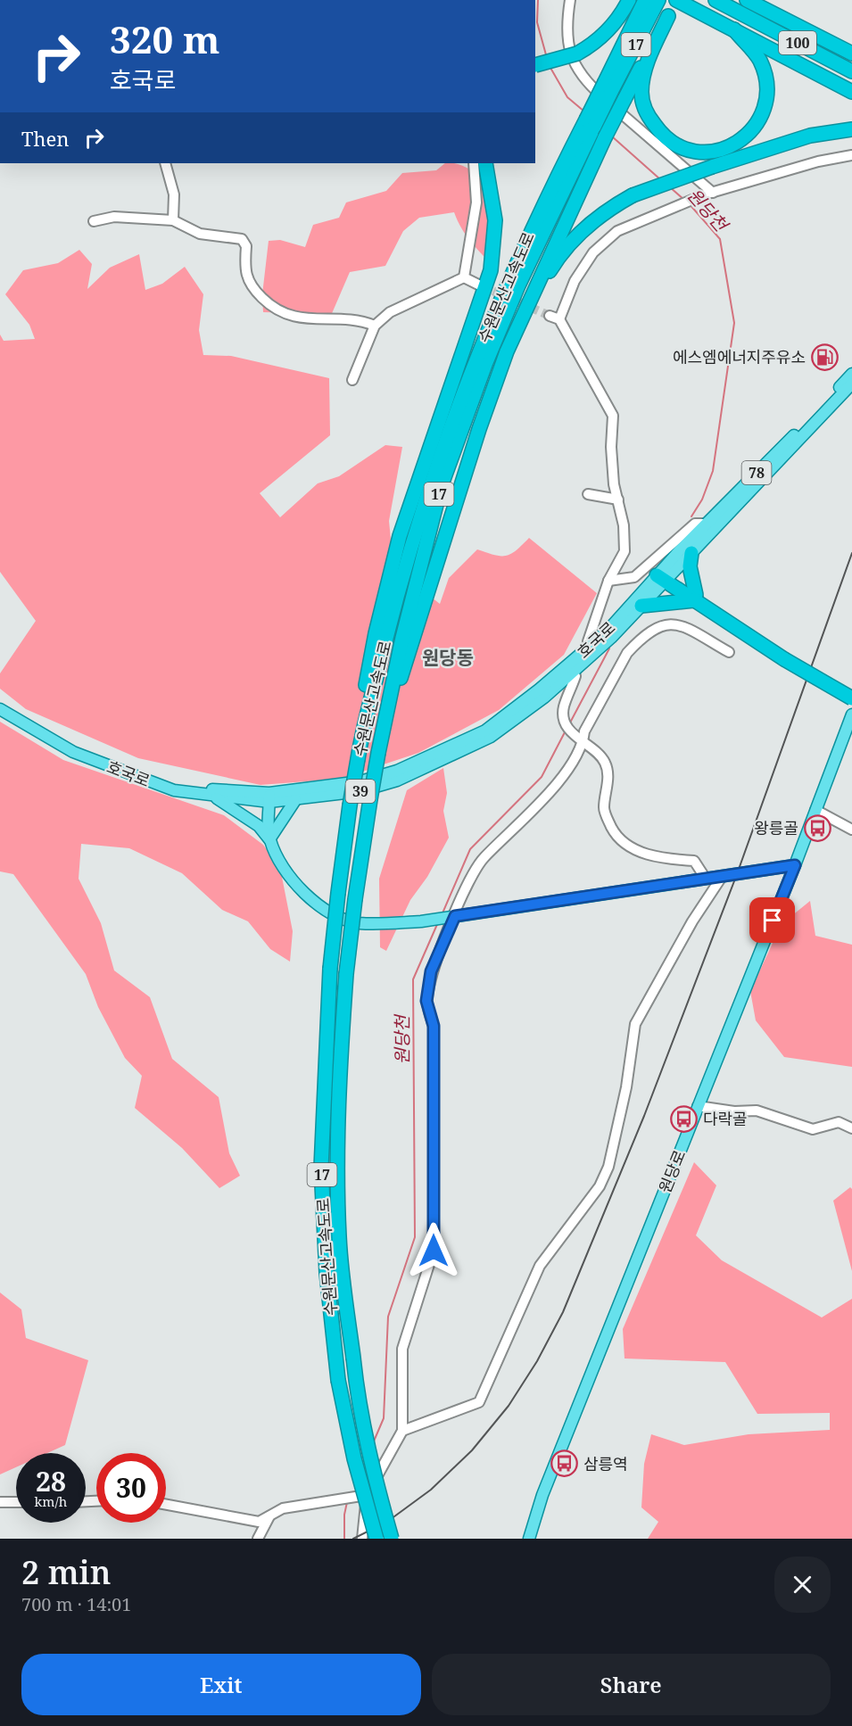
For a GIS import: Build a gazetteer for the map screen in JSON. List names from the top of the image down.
{
  "streets": {
    "highway": ["100", "17", "수원문산고속도로"],
    "main road": [
      "78",
      "호국로",
      "39",
      "원당로"
    ]
  },
  "districts": ["원당동"],
  "water": ["원당천"],
  "places": {
    "fuel station": ["에스엠에너지주유소"],
    "bus stop": ["왕릉골", "다락골", "삼릉역"]
  },
  "page": {
    "turn": ["320 m", "호국로"],
    "then": "Then",
    "speed": "28 km/h",
    "limit": "30",
    "heading": ["2 min", "700 m · 14:01"],
    "buttons": ["Exit", "Share"]
  }
}
